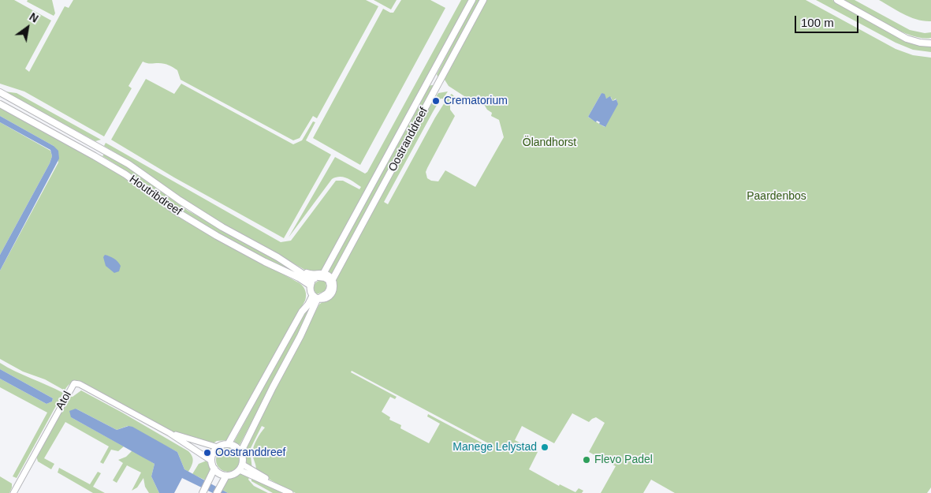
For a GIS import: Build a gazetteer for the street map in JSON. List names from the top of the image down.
{
  "streets": {
    "main road": ["Oostranddreef", "Houtribdreef"],
    "street": ["Atol"]
  },
  "crossings": [
    ["Oostranddreef", "Houtribdreef"]
  ],
  "parks": ["Ölandhorst", "Paardenbos"],
  "places": [
    "Crematorium",
    "Manege Lelystad",
    "Oostranddreef",
    "Flevo Padel"
  ],
  "scale_bar": "100 m",
  "north": "top right"
}
